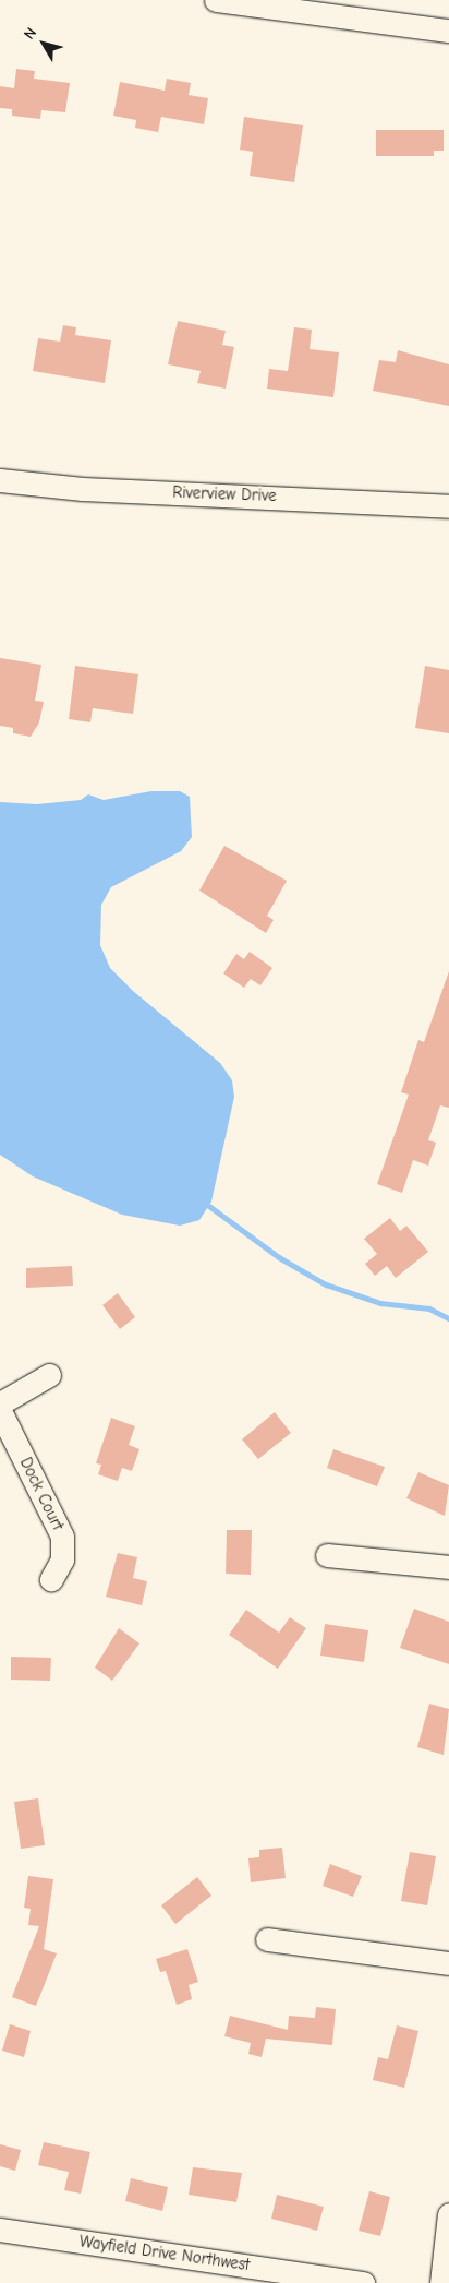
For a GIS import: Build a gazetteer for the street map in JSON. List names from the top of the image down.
{
  "streets": {
    "street": ["Riverview Drive", "Dock Court", "Wayfield Drive Northwest"]
  },
  "north": "top left"
}
